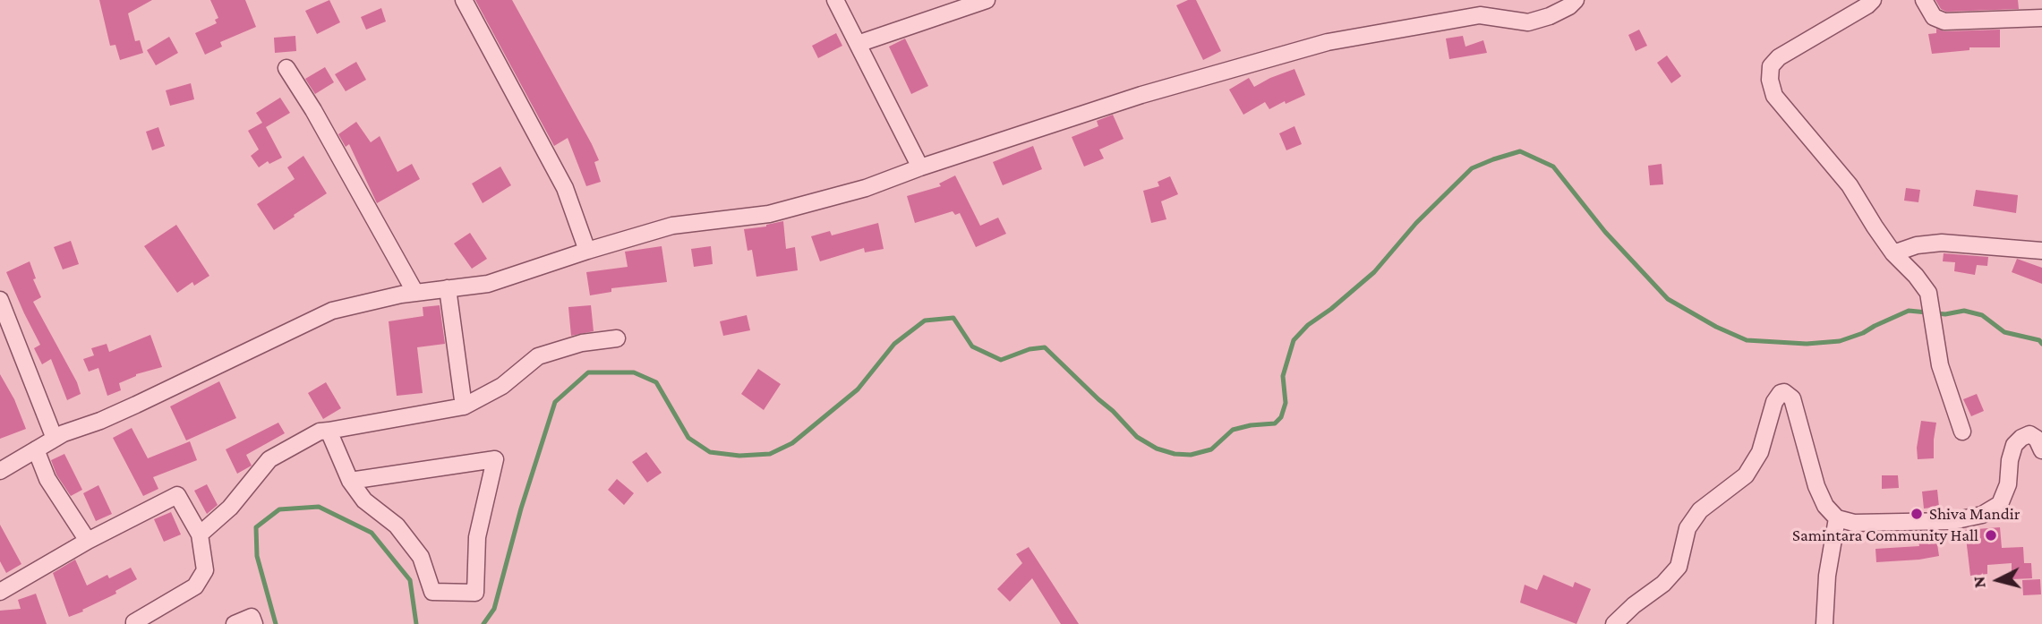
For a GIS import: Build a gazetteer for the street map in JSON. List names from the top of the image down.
{
  "places": ["Shiva Mandir", "Samintara Community Hall"],
  "north": "left"
}
